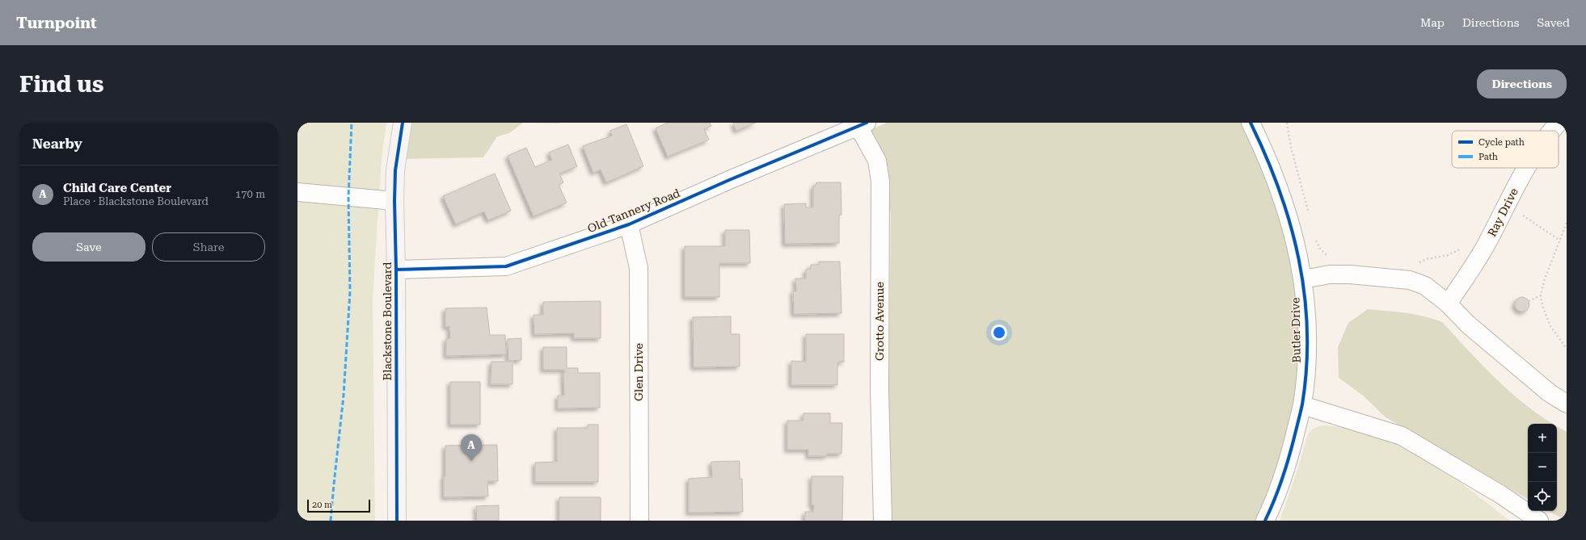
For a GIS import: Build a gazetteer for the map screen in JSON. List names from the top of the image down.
{
  "streets": {
    "main road": ["Blackstone Boulevard"],
    "street": [
      "Old Tannery Road",
      "Ray Drive",
      "Grotto Avenue",
      "Butler Drive",
      "Glen Drive"
    ]
  },
  "crossings": [
    ["Old Tannery Road", "Blackstone Boulevard"],
    ["Old Tannery Road", "Grotto Avenue"],
    ["Old Tannery Road", "Glen Drive"]
  ],
  "legend": ["Cycle path", "Path"],
  "scale_bar": "20 m",
  "page": {
    "header": "Turnpoint",
    "nav": ["Map", "Directions", "Saved"],
    "buttons": [
      "Directions",
      ["Save", "Share"]
    ],
    "title": "Find us",
    "heading": "Nearby",
    "list": [
      {
        "mark": "A",
        "name": "Child Care Center",
        "note": "Place · Blackstone Boulevard",
        "value": "170 m"
      }
    ],
    "map_buttons": ["+", "−"],
    "pins": "A",
    "scale": "20 m"
  }
}
